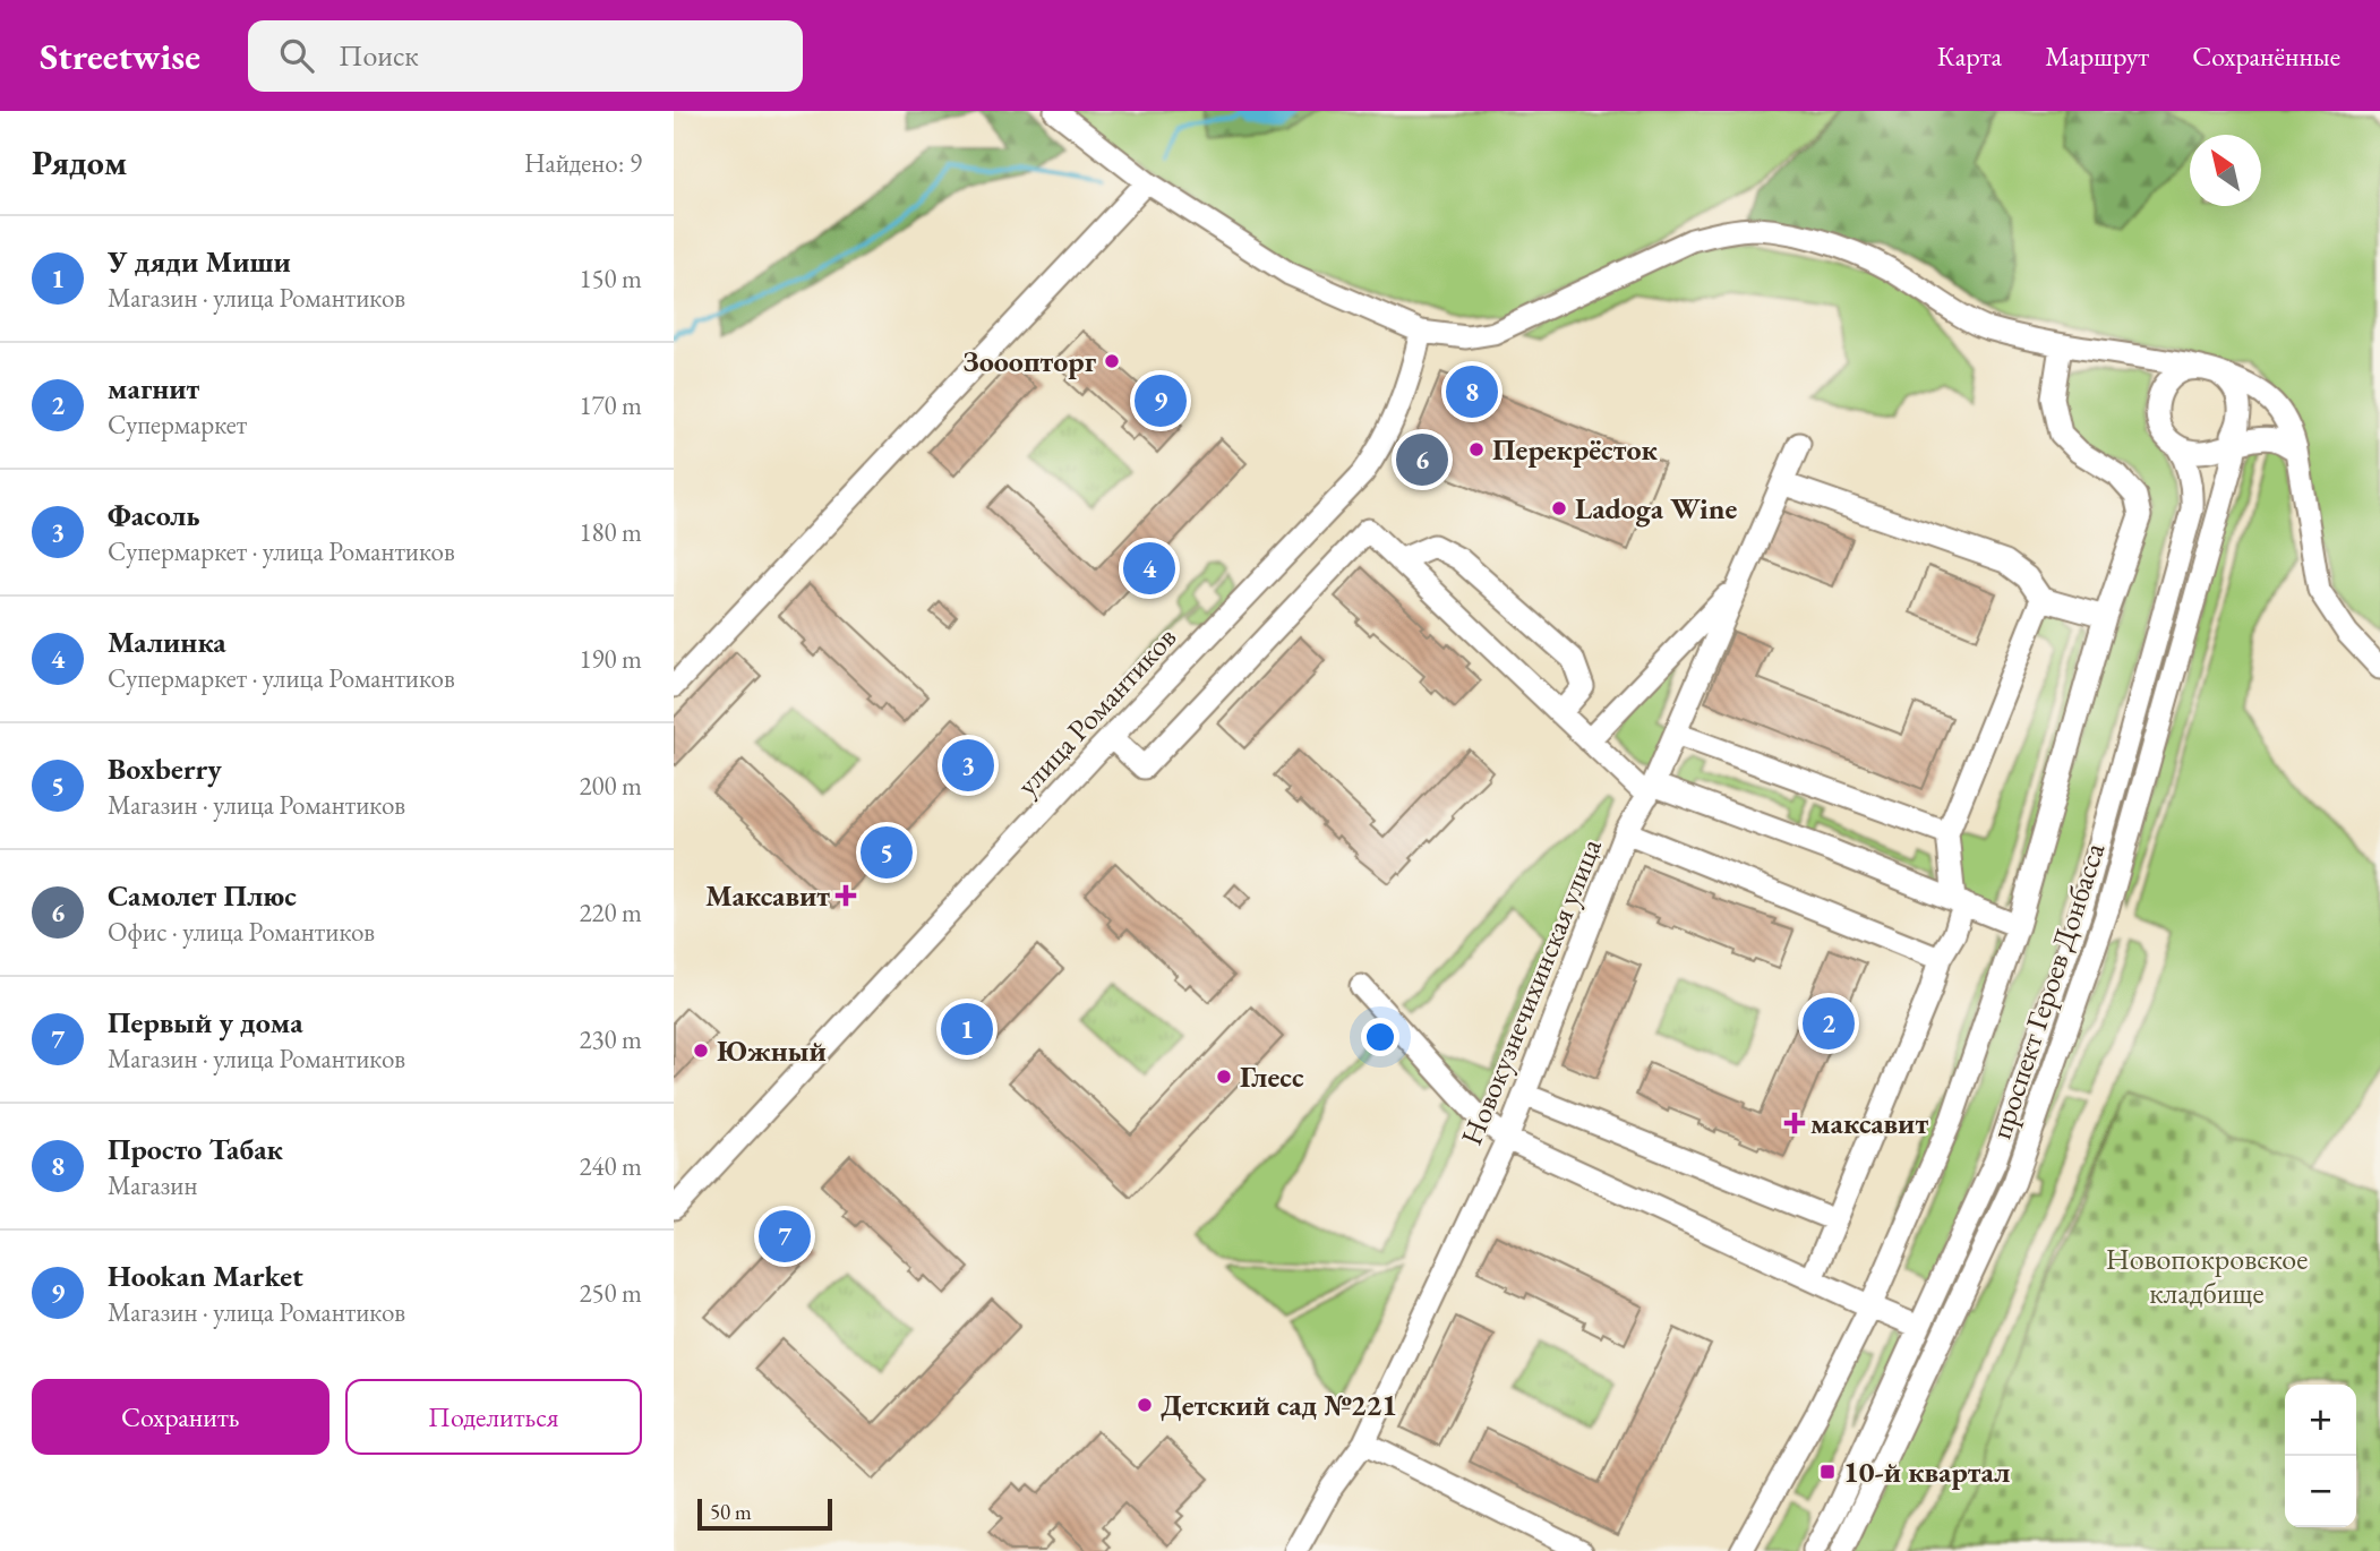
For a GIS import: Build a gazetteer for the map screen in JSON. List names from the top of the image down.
{
  "streets": {
    "street": ["улица Романтиков", "проспект Героев Донбасса", "Новокузнечихинская улица"]
  },
  "parks": ["Новопокровское кладбище"],
  "places": {
    "other": [
      "Зооопторг",
      "Перекрёсток",
      "Ladoga Wine",
      "Южный",
      "Глесс",
      "Детский сад №221"
    ],
    "health": ["Максавит", "максавит"],
    "transit": ["10-й квартал"]
  },
  "scale_bar": "50 m",
  "north": "top left",
  "page": {
    "header": "Streetwise",
    "search": "Поиск",
    "nav": ["Карта", "Маршрут", "Сохранённые"],
    "heading": ["Рядом", "Найдено: 9"],
    "list": [
      {
        "mark": "1",
        "name": "У дяди Миши",
        "note": "Магазин · улица Романтиков",
        "value": "150 m"
      },
      {
        "mark": "2",
        "name": "магнит",
        "note": "Супермаркет",
        "value": "170 m"
      },
      {
        "mark": "3",
        "name": "Фасоль",
        "note": "Супермаркет · улица Романтиков",
        "value": "180 m"
      },
      {
        "mark": "4",
        "name": "Малинка",
        "note": "Супермаркет · улица Романтиков",
        "value": "190 m"
      },
      {
        "mark": "5",
        "name": "Boxberry",
        "note": "Магазин · улица Романтиков",
        "value": "200 m"
      },
      {
        "mark": "6",
        "name": "Самолет Плюс",
        "note": "Офис · улица Романтиков",
        "value": "220 m"
      },
      {
        "mark": "7",
        "name": "Первый у дома",
        "note": "Магазин · улица Романтиков",
        "value": "230 m"
      },
      {
        "mark": "8",
        "name": "Просто Табак",
        "note": "Магазин",
        "value": "240 m"
      },
      {
        "mark": "9",
        "name": "Hookan Market",
        "note": "Магазин · улица Романтиков",
        "value": "250 m"
      }
    ],
    "pins": [
      "8",
      "9",
      "6",
      "4",
      "3",
      "5",
      "2",
      "1",
      "7"
    ],
    "buttons": ["Сохранить", "Поделиться"],
    "map_buttons": ["+", "−"],
    "scale": "50 m"
  }
}
